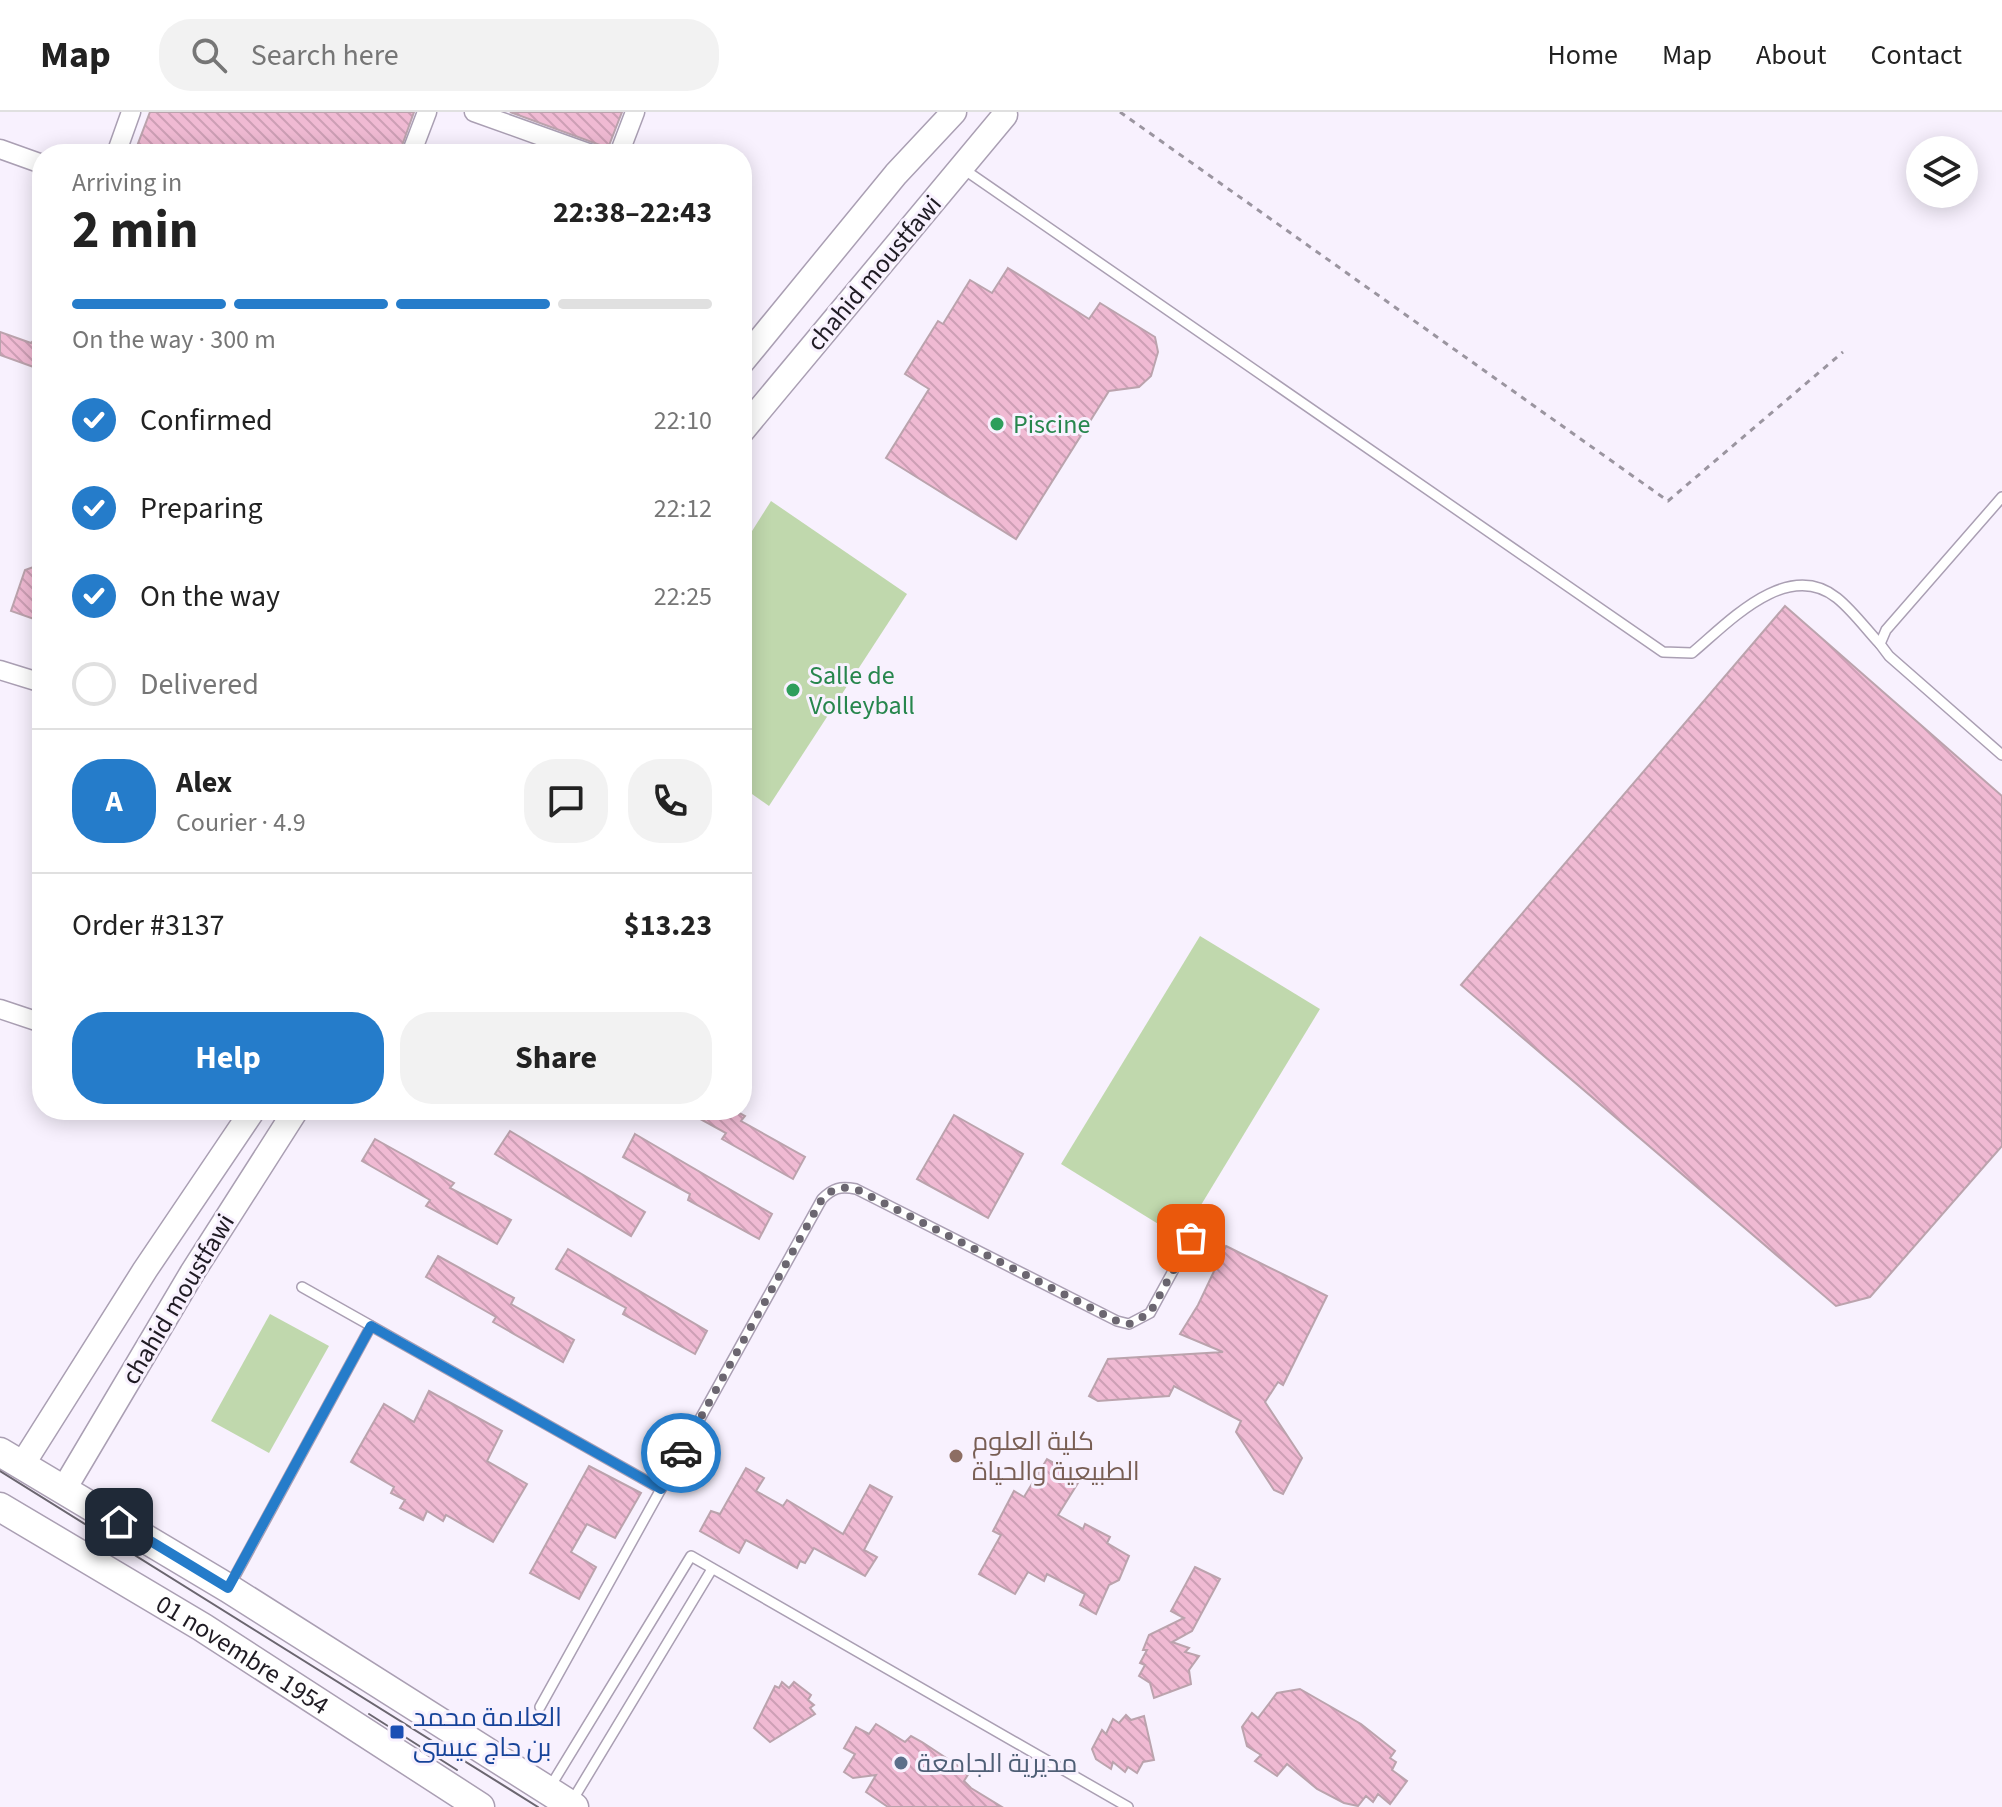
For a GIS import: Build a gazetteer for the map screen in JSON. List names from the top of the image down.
{
  "streets": {
    "main road": ["chahid moustfawi", "01 novembre 1954"]
  },
  "places": {
    "other": [
      "Piscine",
      "Salle de Volleyball",
      "كلية العلوم الطبيعية والحياة",
      "مديرية الجامعة"
    ],
    "transit": ["العلامة محمد بن حاج عيسى"]
  },
  "page": {
    "header": "Map",
    "search": "Search here",
    "nav": [
      "Home",
      "Map",
      "About",
      "Contact"
    ],
    "heading": ["2 min", "Arriving in", "22:38–22:43"],
    "panel": [
      "Alex",
      "Courier · 4.9",
      "Order #3137",
      "$13.23"
    ],
    "bar": "On the way · 300 m",
    "list": [
      ["Confirmed", "22:10"],
      ["Preparing", "22:12"],
      ["On the way", "22:25"],
      "Delivered"
    ],
    "round": "A",
    "buttons": ["Help", "Share"]
  }
}
